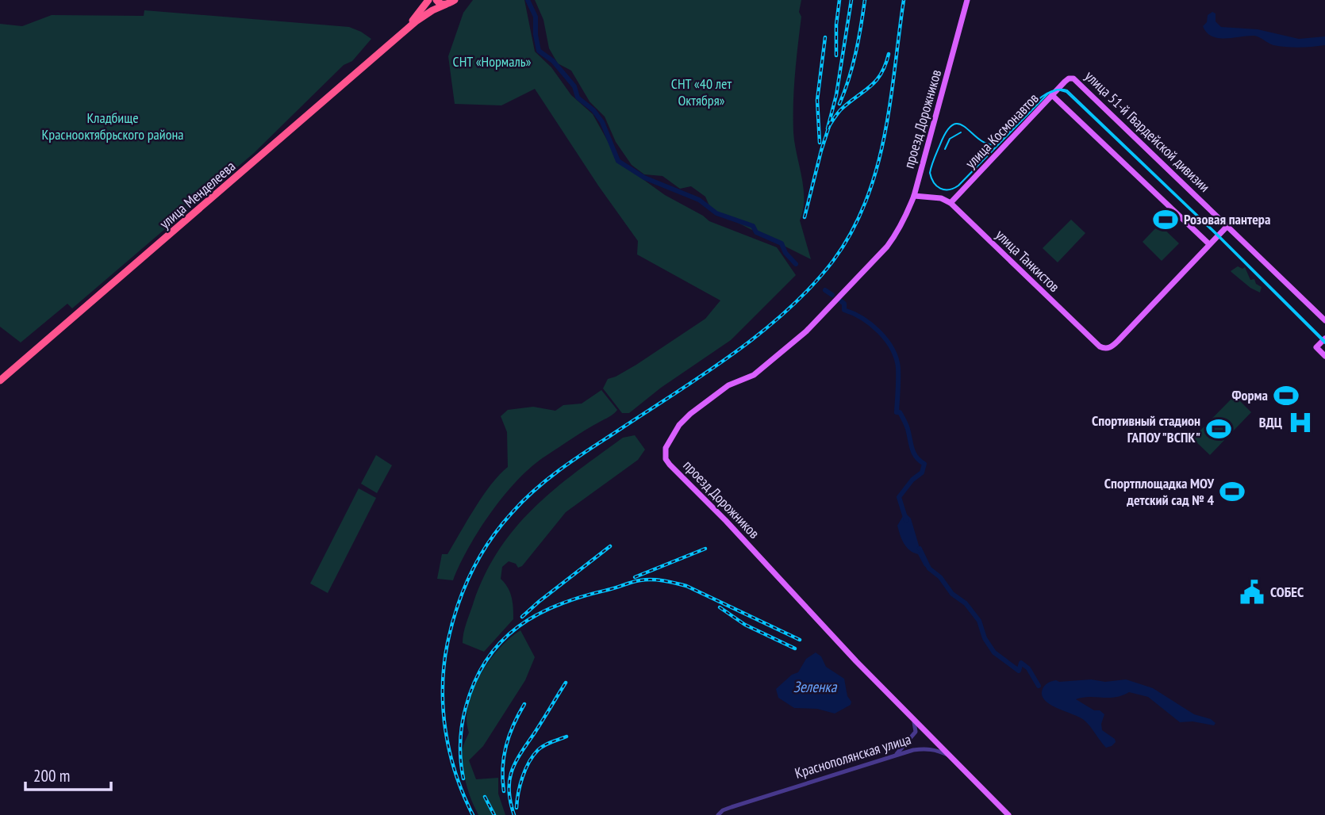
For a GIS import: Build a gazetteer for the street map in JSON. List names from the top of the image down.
{
  "streets": {
    "highway": ["улица Менделеева"],
    "main road": [
      "проезд Дорожников",
      "улица Космонавтов",
      "улица 51-й Гвардейской дивизии",
      "улица Танкистов"
    ],
    "street": ["Краснополянская улица"]
  },
  "crossings": [
    ["проезд Дорожников", "Краснополянская улица"],
    ["улица Космонавтов", "улица 51-й Гвардейской дивизии"],
    ["улица Космонавтов", "улица Танкистов"]
  ],
  "water": ["Зеленка"],
  "parks": ["СНТ «Нормаль»", "СНТ «40 лет Октября»", "Кладбище Краснооктябрьского района"],
  "places": {
    "sports": [
      "Розовая пантера",
      "Форма",
      "Спортивный стадион ГАПОУ \"ВСПК\"",
      "Спортплощадка МОУ детский сад № 4"
    ],
    "hospital": ["ВДЦ"],
    "public building": ["СОБЕС"]
  },
  "scale_bar": "200 m"
}
